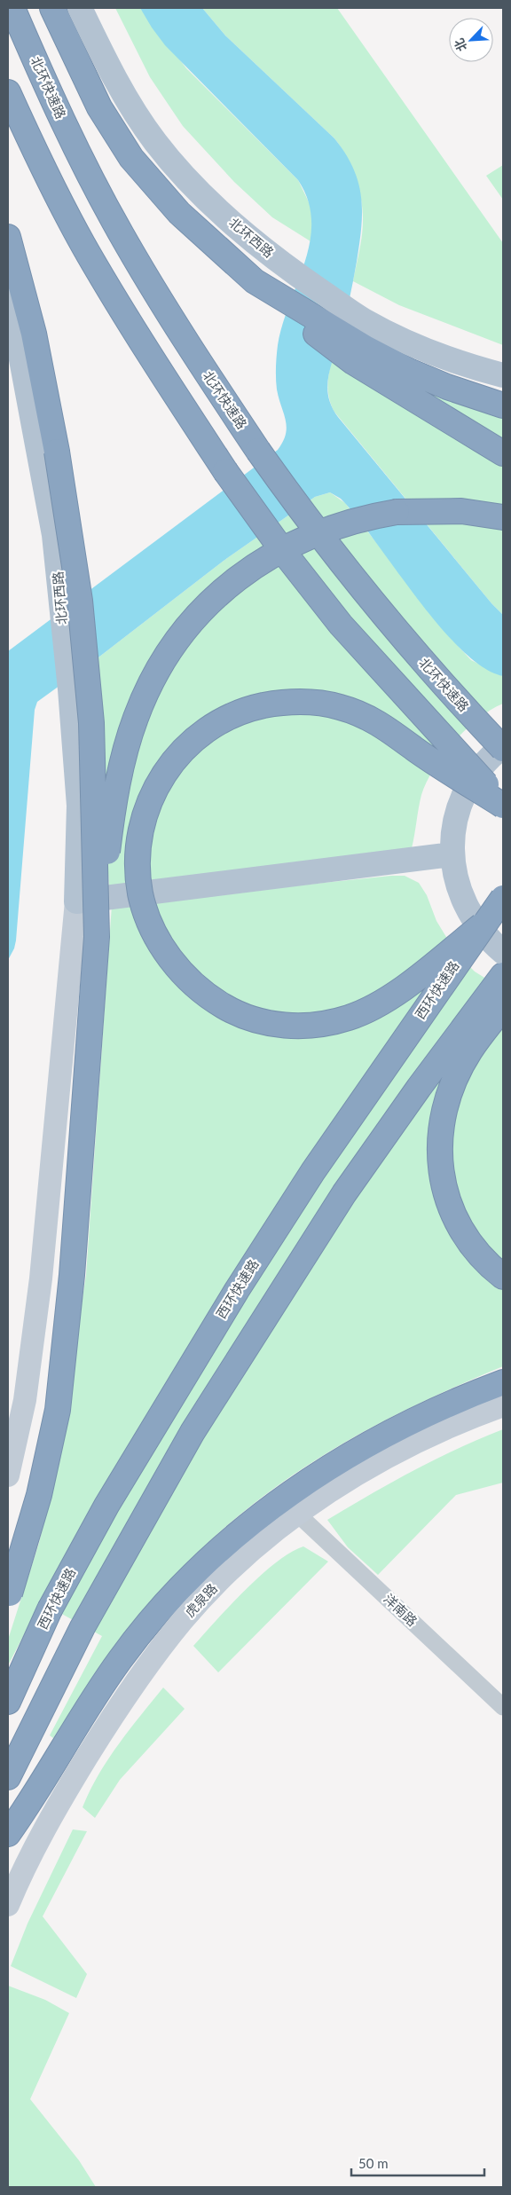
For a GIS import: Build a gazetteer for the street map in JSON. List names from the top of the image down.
{
  "streets": {
    "highway": ["北环快速路", "西环快速路"],
    "main road": ["北环西路"],
    "street": ["虎泉路", "洋南路"]
  },
  "crossings": [
    ["虎泉路", "洋南路"]
  ],
  "scale_bar": "50 m",
  "north": "bottom left"
}
